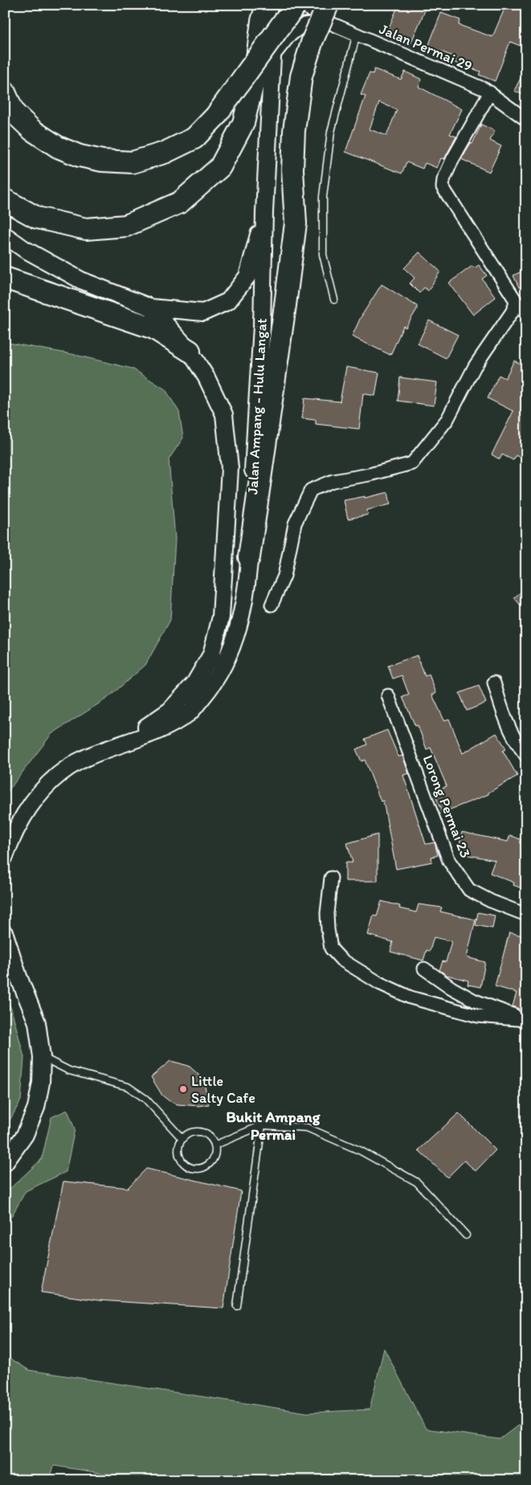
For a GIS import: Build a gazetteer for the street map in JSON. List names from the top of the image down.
{
  "streets": {
    "street": ["Jalan Permai 29", "Jalan Ampang - Hulu Langat", "Lorong Permai 23"]
  },
  "districts": ["Bukit Ampang Permai"],
  "places": ["Little Salty Cafe"]
}
